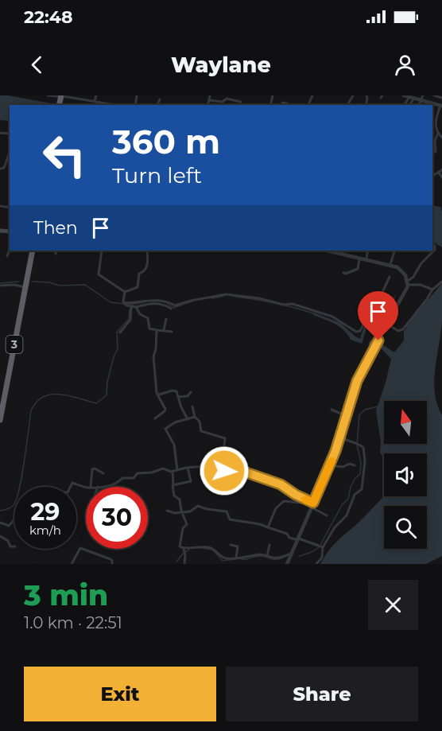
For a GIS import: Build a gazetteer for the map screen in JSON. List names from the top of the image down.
{
  "streets": {
    "highway": ["3"]
  },
  "north": "top",
  "page": {
    "status": "22:48",
    "header": "Waylane",
    "turn": ["360 m", "Turn left"],
    "then": "Then",
    "speed": "29 km/h",
    "limit": "30",
    "heading": ["3 min", "1.0 km · 22:51"],
    "buttons": ["Exit", "Share"]
  }
}
